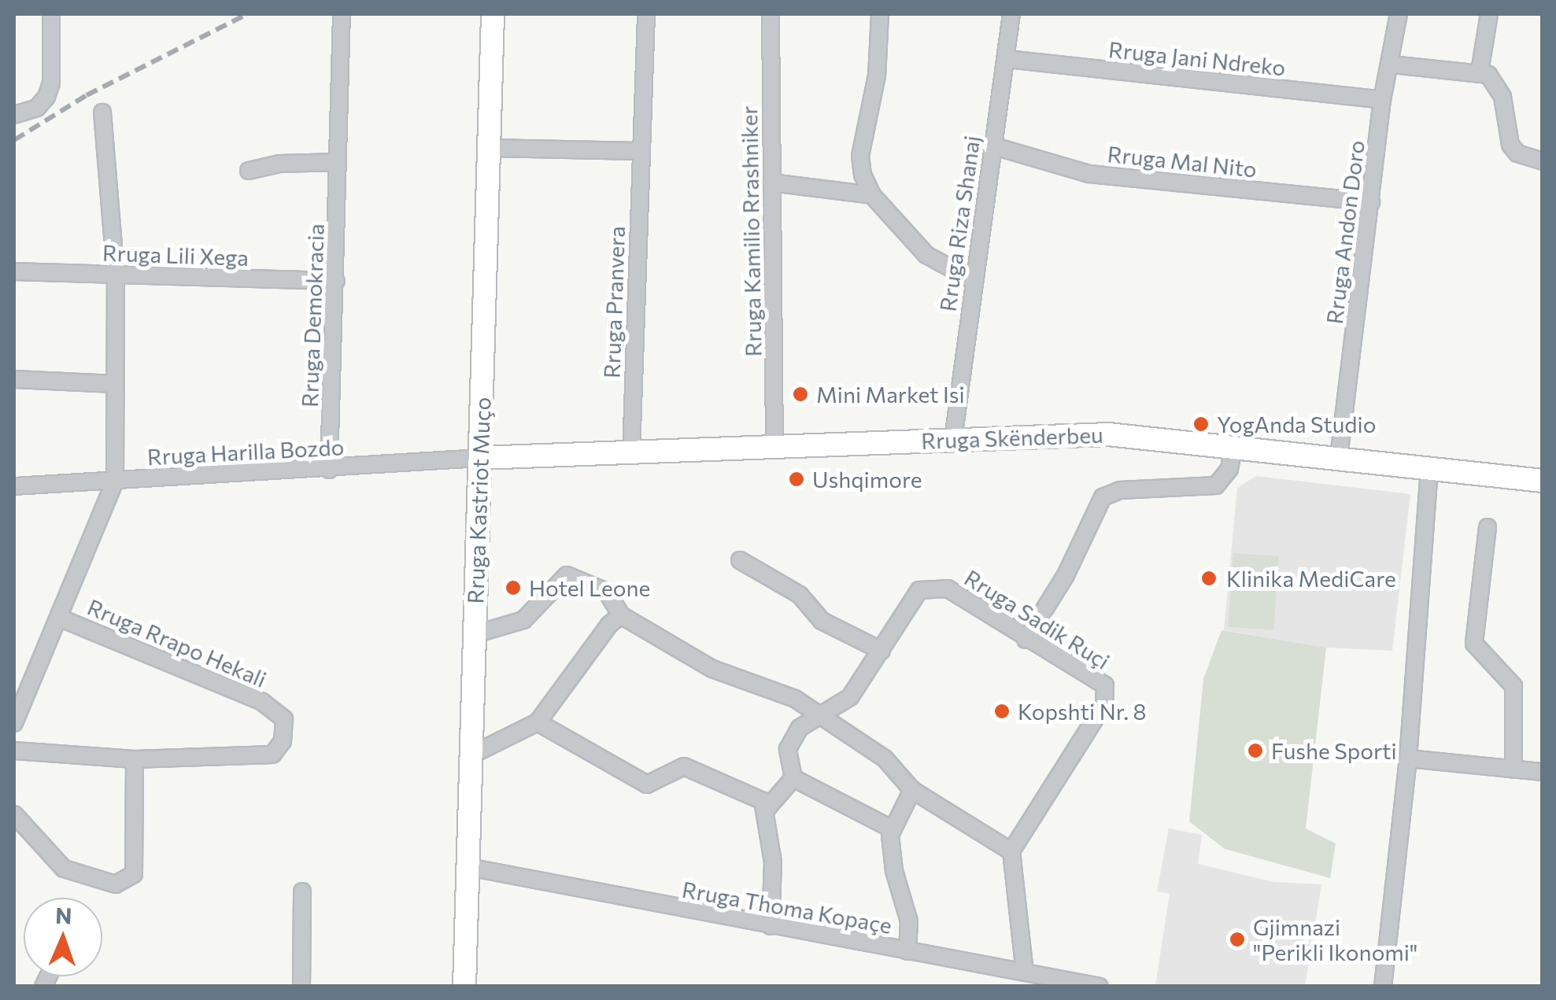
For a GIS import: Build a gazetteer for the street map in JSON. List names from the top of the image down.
{
  "streets": {
    "street": [
      "Rruga Jani Ndreko",
      "Rruga Mal Nito",
      "Rruga Riza Shanaj",
      "Rruga Kamilio Rrashniker",
      "Rruga Andon Doro",
      "Rruga Lili Xega",
      "Rruga Pranvera",
      "Rruga Demokracia",
      "Rruga Skënderbeu",
      "Rruga Harilla Bozdo",
      "Rruga Kastriot Muço",
      "Rruga Sadik Ruçi",
      "Rruga Rrapo Hekali",
      "Rruga Thoma Kopaçe"
    ]
  },
  "crossings": [
    ["Rruga Jani Ndreko", "Rruga Riza Shanaj"],
    ["Rruga Jani Ndreko", "Rruga Andon Doro"],
    ["Rruga Mal Nito", "Rruga Riza Shanaj"],
    ["Rruga Mal Nito", "Rruga Andon Doro"],
    ["Rruga Riza Shanaj", "Rruga Skënderbeu"],
    ["Rruga Kamilio Rrashniker", "Rruga Skënderbeu"],
    ["Rruga Andon Doro", "Rruga Skënderbeu"],
    ["Rruga Lili Xega", "Rruga Demokracia"],
    ["Rruga Pranvera", "Rruga Skënderbeu"],
    ["Rruga Demokracia", "Rruga Harilla Bozdo"],
    ["Rruga Skënderbeu", "Rruga Harilla Bozdo"],
    ["Rruga Skënderbeu", "Rruga Kastriot Muço"],
    ["Rruga Harilla Bozdo", "Rruga Kastriot Muço"],
    ["Rruga Kastriot Muço", "Rruga Thoma Kopaçe"]
  ],
  "places": [
    "Mini Market Isi",
    "YogAnda Studio",
    "Ushqimore",
    "Klinika MediCare",
    "Hotel Leone",
    "Kopshti Nr. 8",
    "Fushe Sporti",
    "Gjimnazi \"Perikli Ikonomi\""
  ],
  "north": "top"
}
